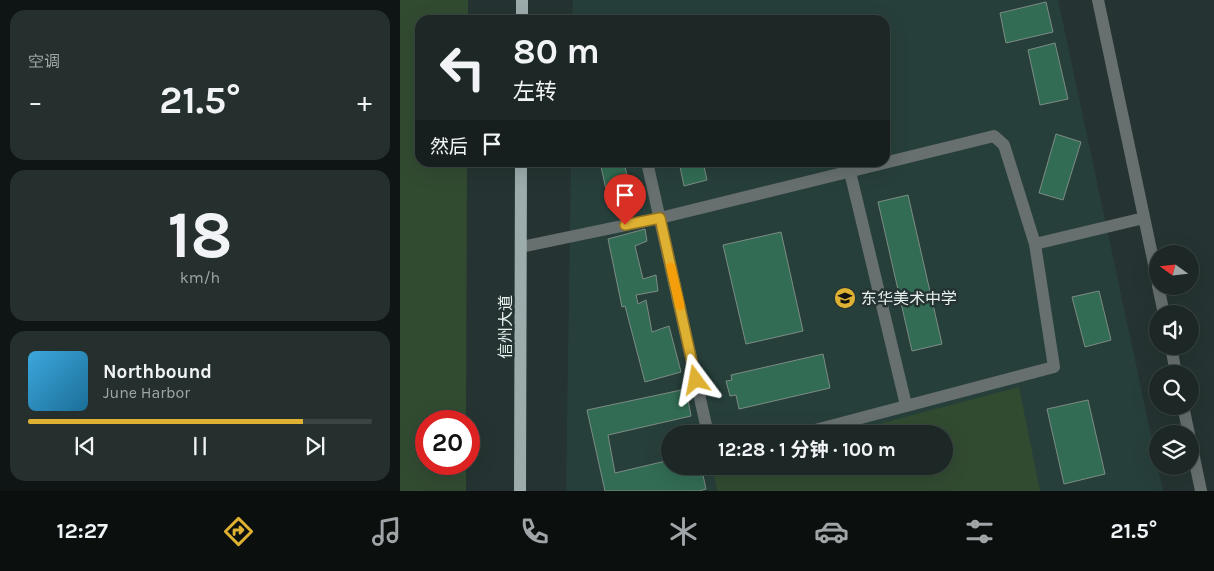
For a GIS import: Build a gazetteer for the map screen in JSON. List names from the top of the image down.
{
  "streets": {
    "main road": ["信州大道"]
  },
  "places": {
    "school or university": ["东华美术中学"]
  },
  "north": "left",
  "page": {
    "tile": [
      "空调",
      ["18", "km/h"]
    ],
    "turn": ["80 m", "左转"],
    "heat": ["−", "21.5°", "+"],
    "then": "然后",
    "song": ["Northbound", "June Harbor"],
    "limit": "20",
    "trip": "12:28 · 1 分钟 · 100 m",
    "tabs": ["12:27", "21.5°"]
  }
}
